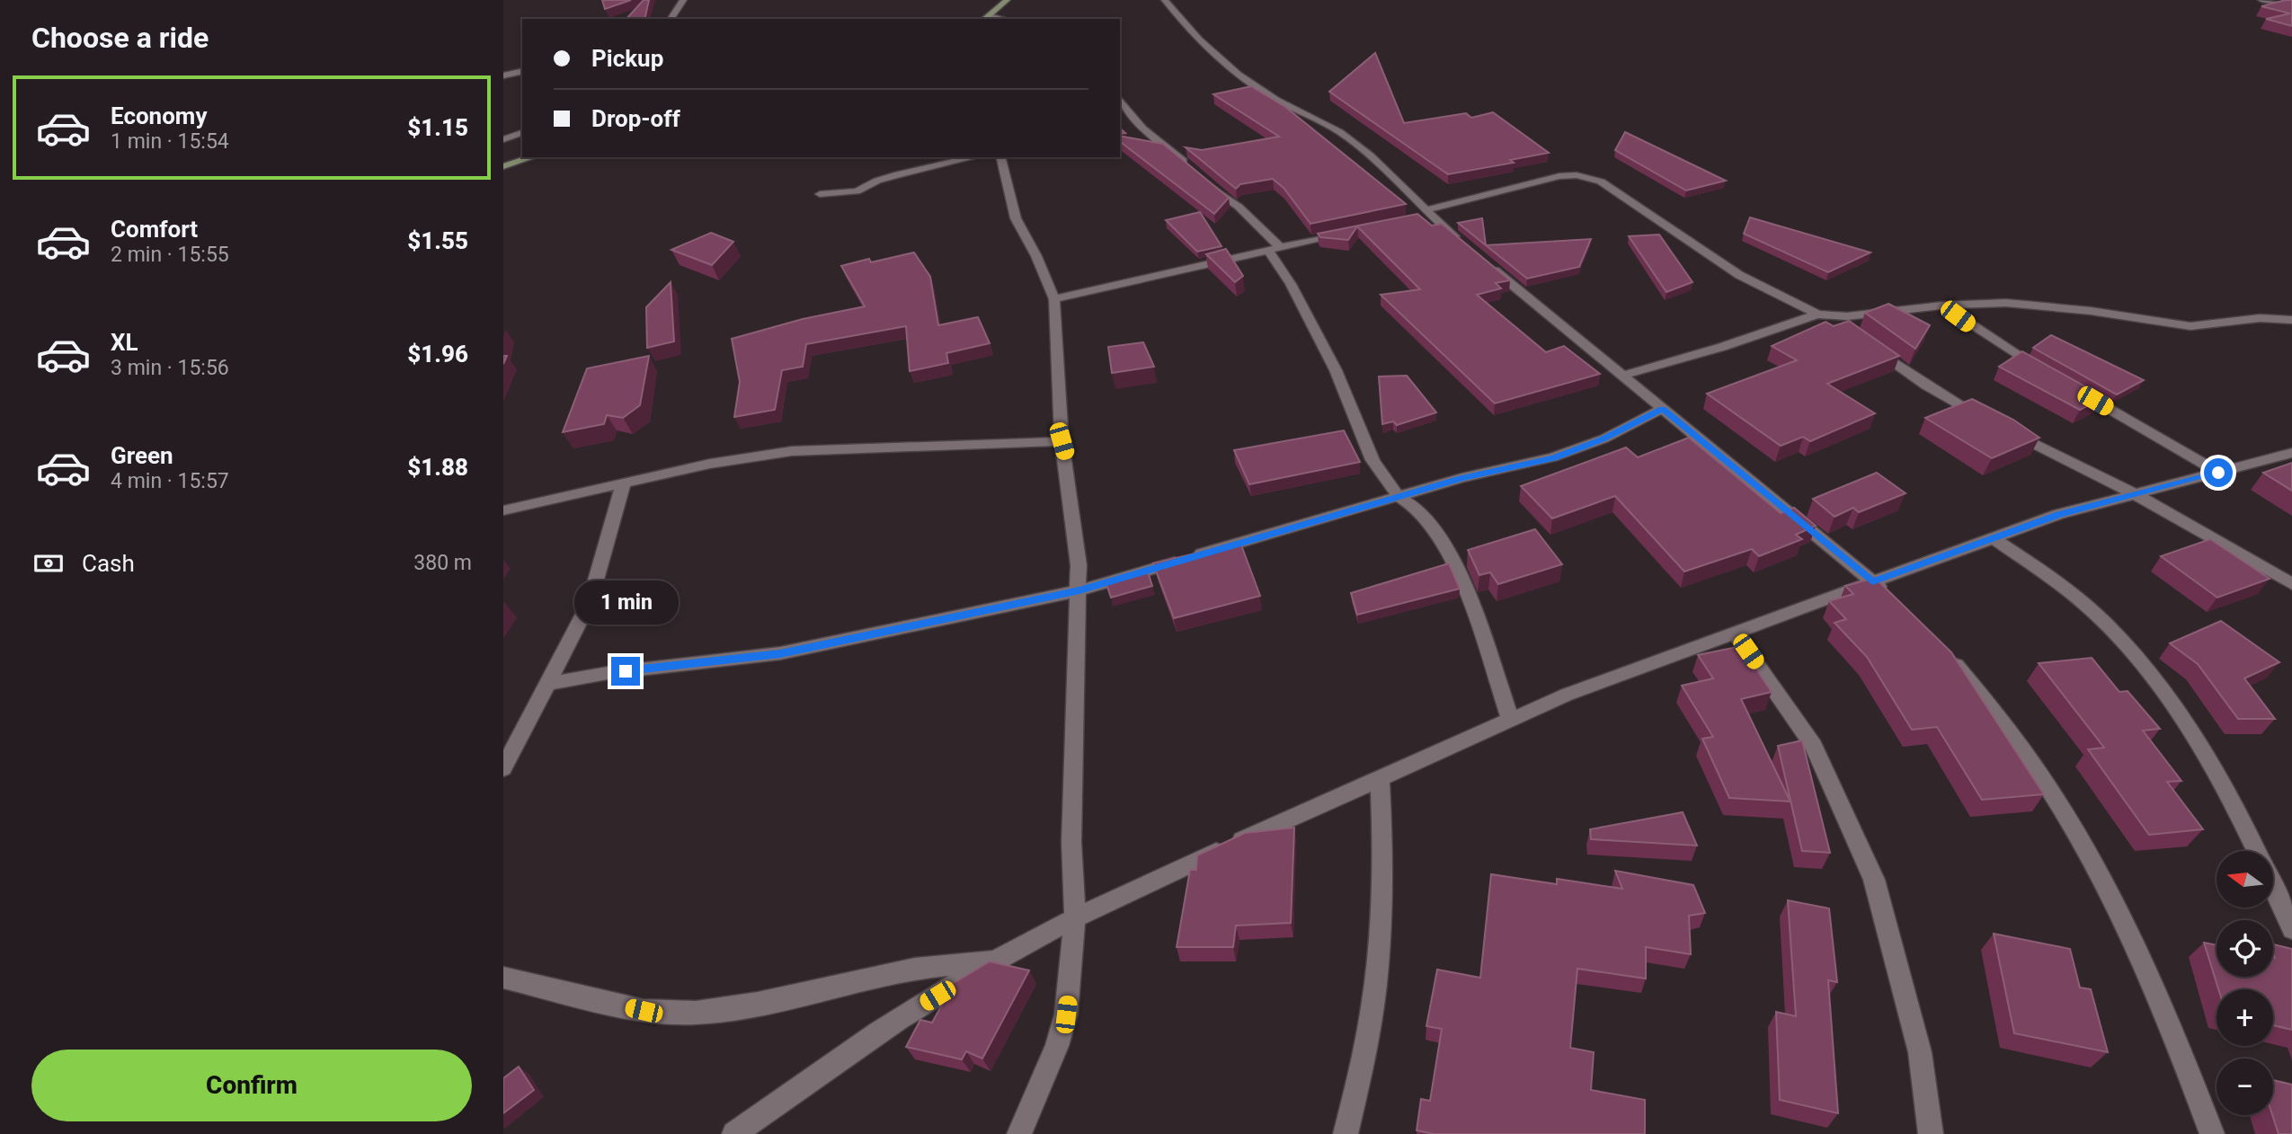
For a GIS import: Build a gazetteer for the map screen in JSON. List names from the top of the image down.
{
  "north": "left",
  "page": {
    "heading": "Choose a ride",
    "banner": ["Pickup", "Drop-off"],
    "list": [
      {
        "name": "Economy",
        "note": "1 min · 15:54",
        "value": "$1.15"
      },
      {
        "name": "Comfort",
        "note": "2 min · 15:55",
        "value": "$1.55"
      },
      {
        "name": "XL",
        "note": "3 min · 15:56",
        "value": "$1.96"
      },
      {
        "name": "Green",
        "note": "4 min · 15:57",
        "value": "$1.88"
      }
    ],
    "pay": ["Cash", "380 m"],
    "bubble": "1 min",
    "map_buttons": ["+", "−"],
    "buttons": "Confirm"
  }
}
